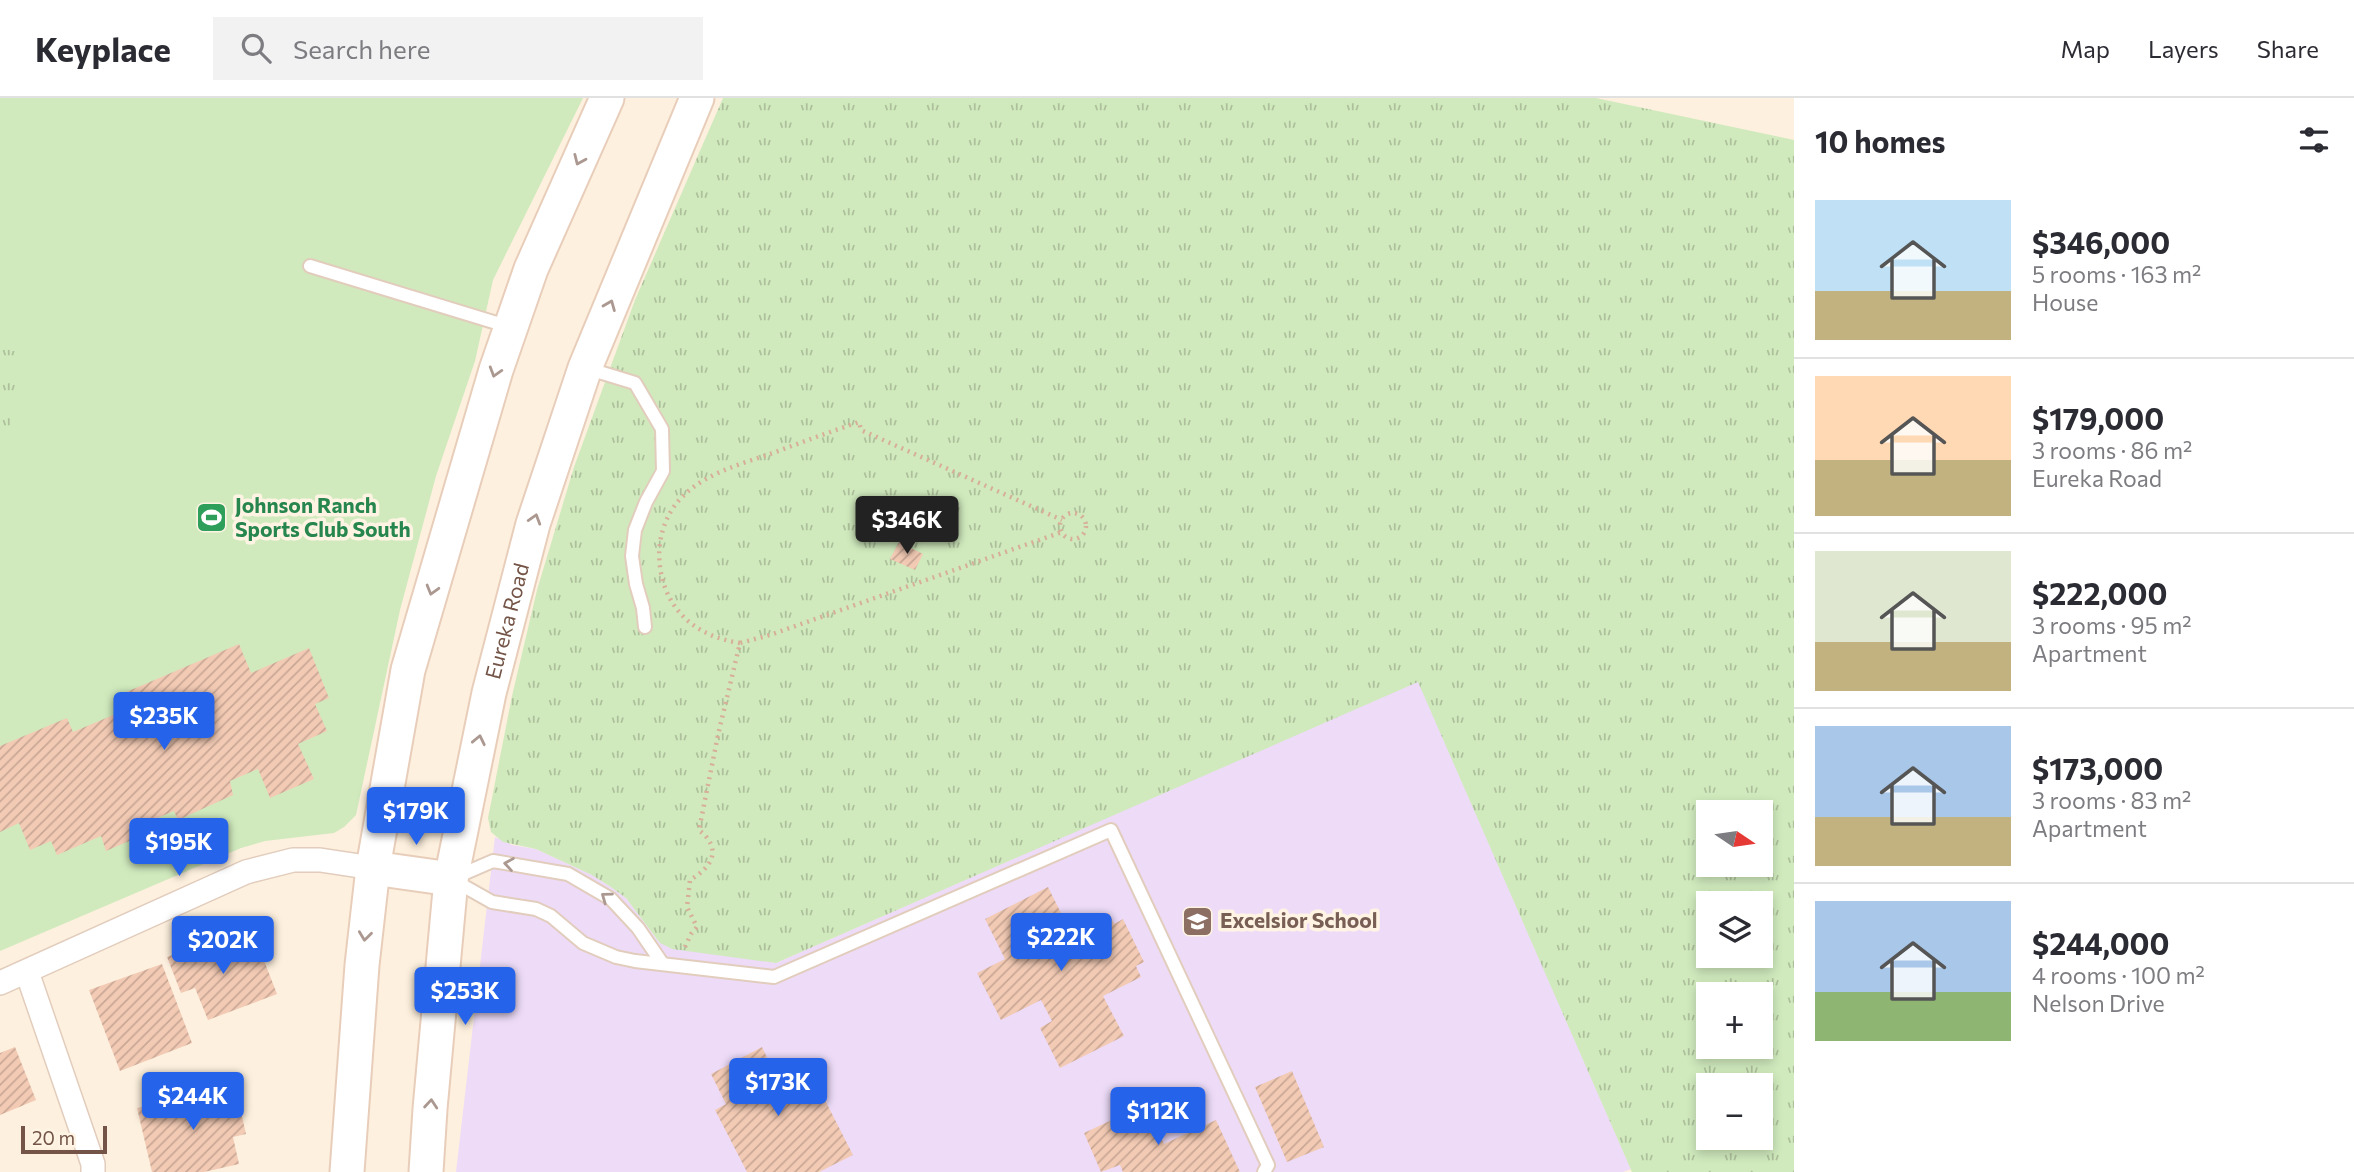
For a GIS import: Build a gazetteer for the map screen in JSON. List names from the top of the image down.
{
  "streets": {
    "main road": ["Eureka Road"]
  },
  "places": {
    "sports": ["Johnson Ranch Sports Club South"],
    "school or university": ["Excelsior School"]
  },
  "scale_bar": "20 m",
  "north": "right",
  "page": {
    "header": "Keyplace",
    "search": "Search here",
    "nav": ["Map", "Layers", "Share"],
    "heading": "10 homes",
    "list": [
      {
        "name": "$346,000",
        "note": "5 rooms · 163 m² · House"
      },
      {
        "name": "$179,000",
        "note": "3 rooms · 86 m² · Eureka Road"
      },
      {
        "name": "$222,000",
        "note": "3 rooms · 95 m² · Apartment"
      },
      {
        "name": "$173,000",
        "note": "3 rooms · 83 m² · Apartment"
      },
      {
        "name": "$244,000",
        "note": "4 rooms · 100 m² · Nelson Drive"
      }
    ],
    "price": [
      "$346K",
      "$235K",
      "$179K",
      "$195K",
      "$222K",
      "$202K",
      "$253K",
      "$173K",
      "$244K",
      "$112K"
    ],
    "map_buttons": ["+", "−"],
    "scale": "20 m"
  }
}
